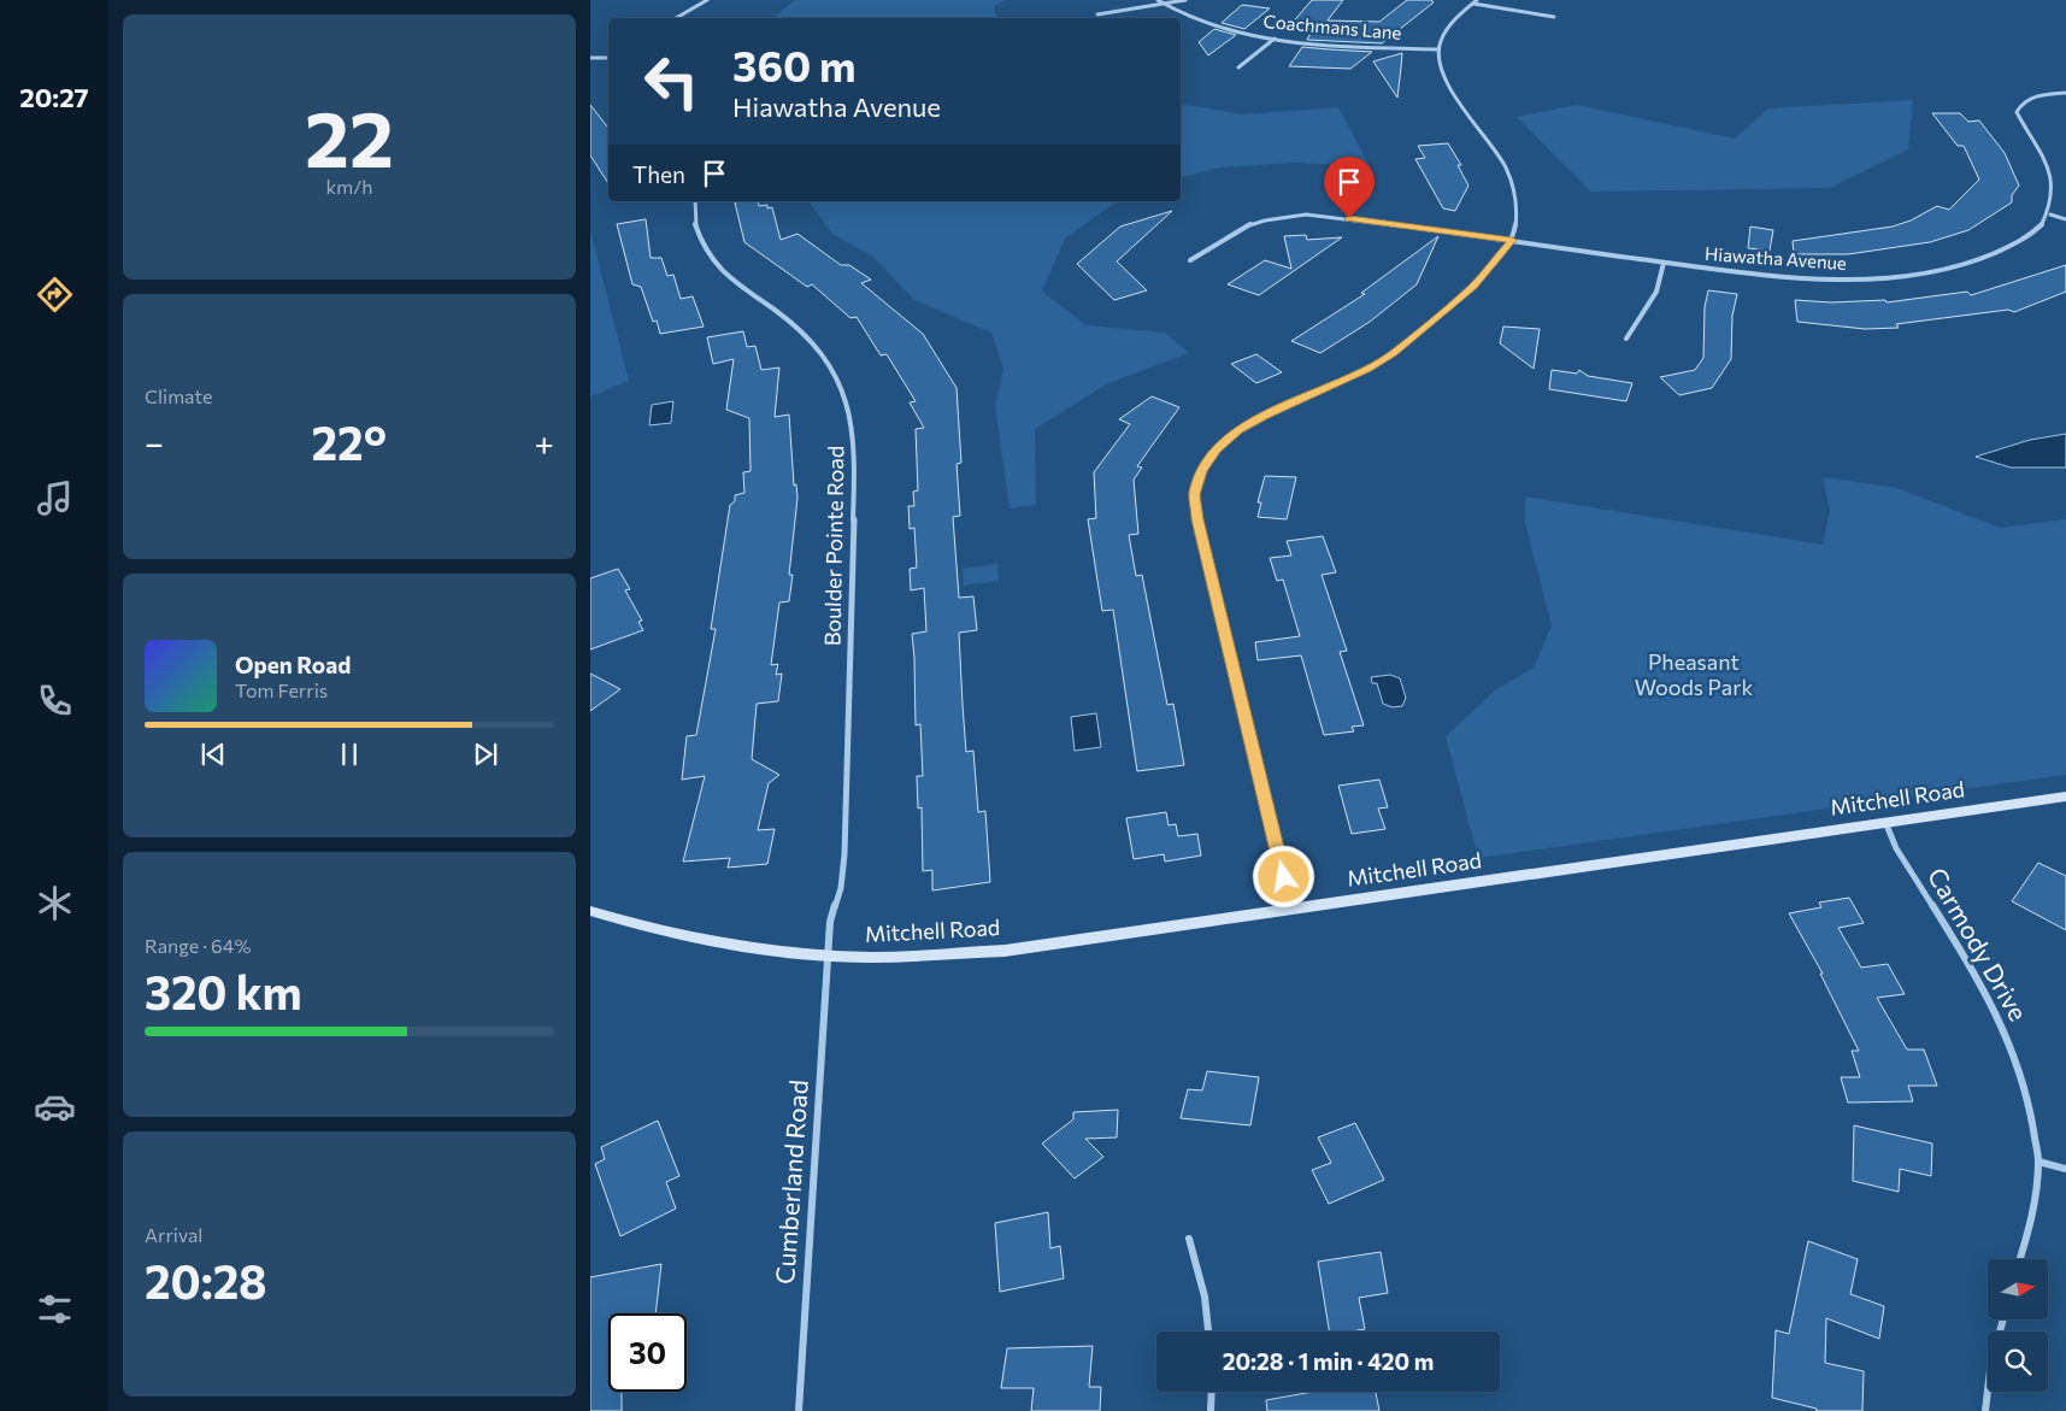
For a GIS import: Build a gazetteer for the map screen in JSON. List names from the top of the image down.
{
  "streets": {
    "main road": ["Mitchell Road"],
    "street": [
      "Coachmans Lane",
      "Hiawatha Avenue",
      "Boulder Pointe Road",
      "Carmody Drive",
      "Cumberland Road"
    ]
  },
  "crossings": [
    ["Boulder Pointe Road", "Mitchell Road"],
    ["Boulder Pointe Road", "Cumberland Road"],
    ["Mitchell Road", "Carmody Drive"],
    ["Mitchell Road", "Cumberland Road"]
  ],
  "parks": ["Pheasant Woods Park"],
  "north": "right",
  "page": {
    "tabs": "20:27",
    "tile": [
      ["22", "km/h"],
      "Climate",
      ["Range · 64%", "320 km"],
      ["Arrival", "20:28"]
    ],
    "turn": ["360 m", "Hiawatha Avenue"],
    "then": "Then",
    "heat": ["−", "22°", "+"],
    "song": ["Open Road", "Tom Ferris"],
    "limit": "30",
    "trip": "20:28 · 1 min · 420 m"
  }
}
